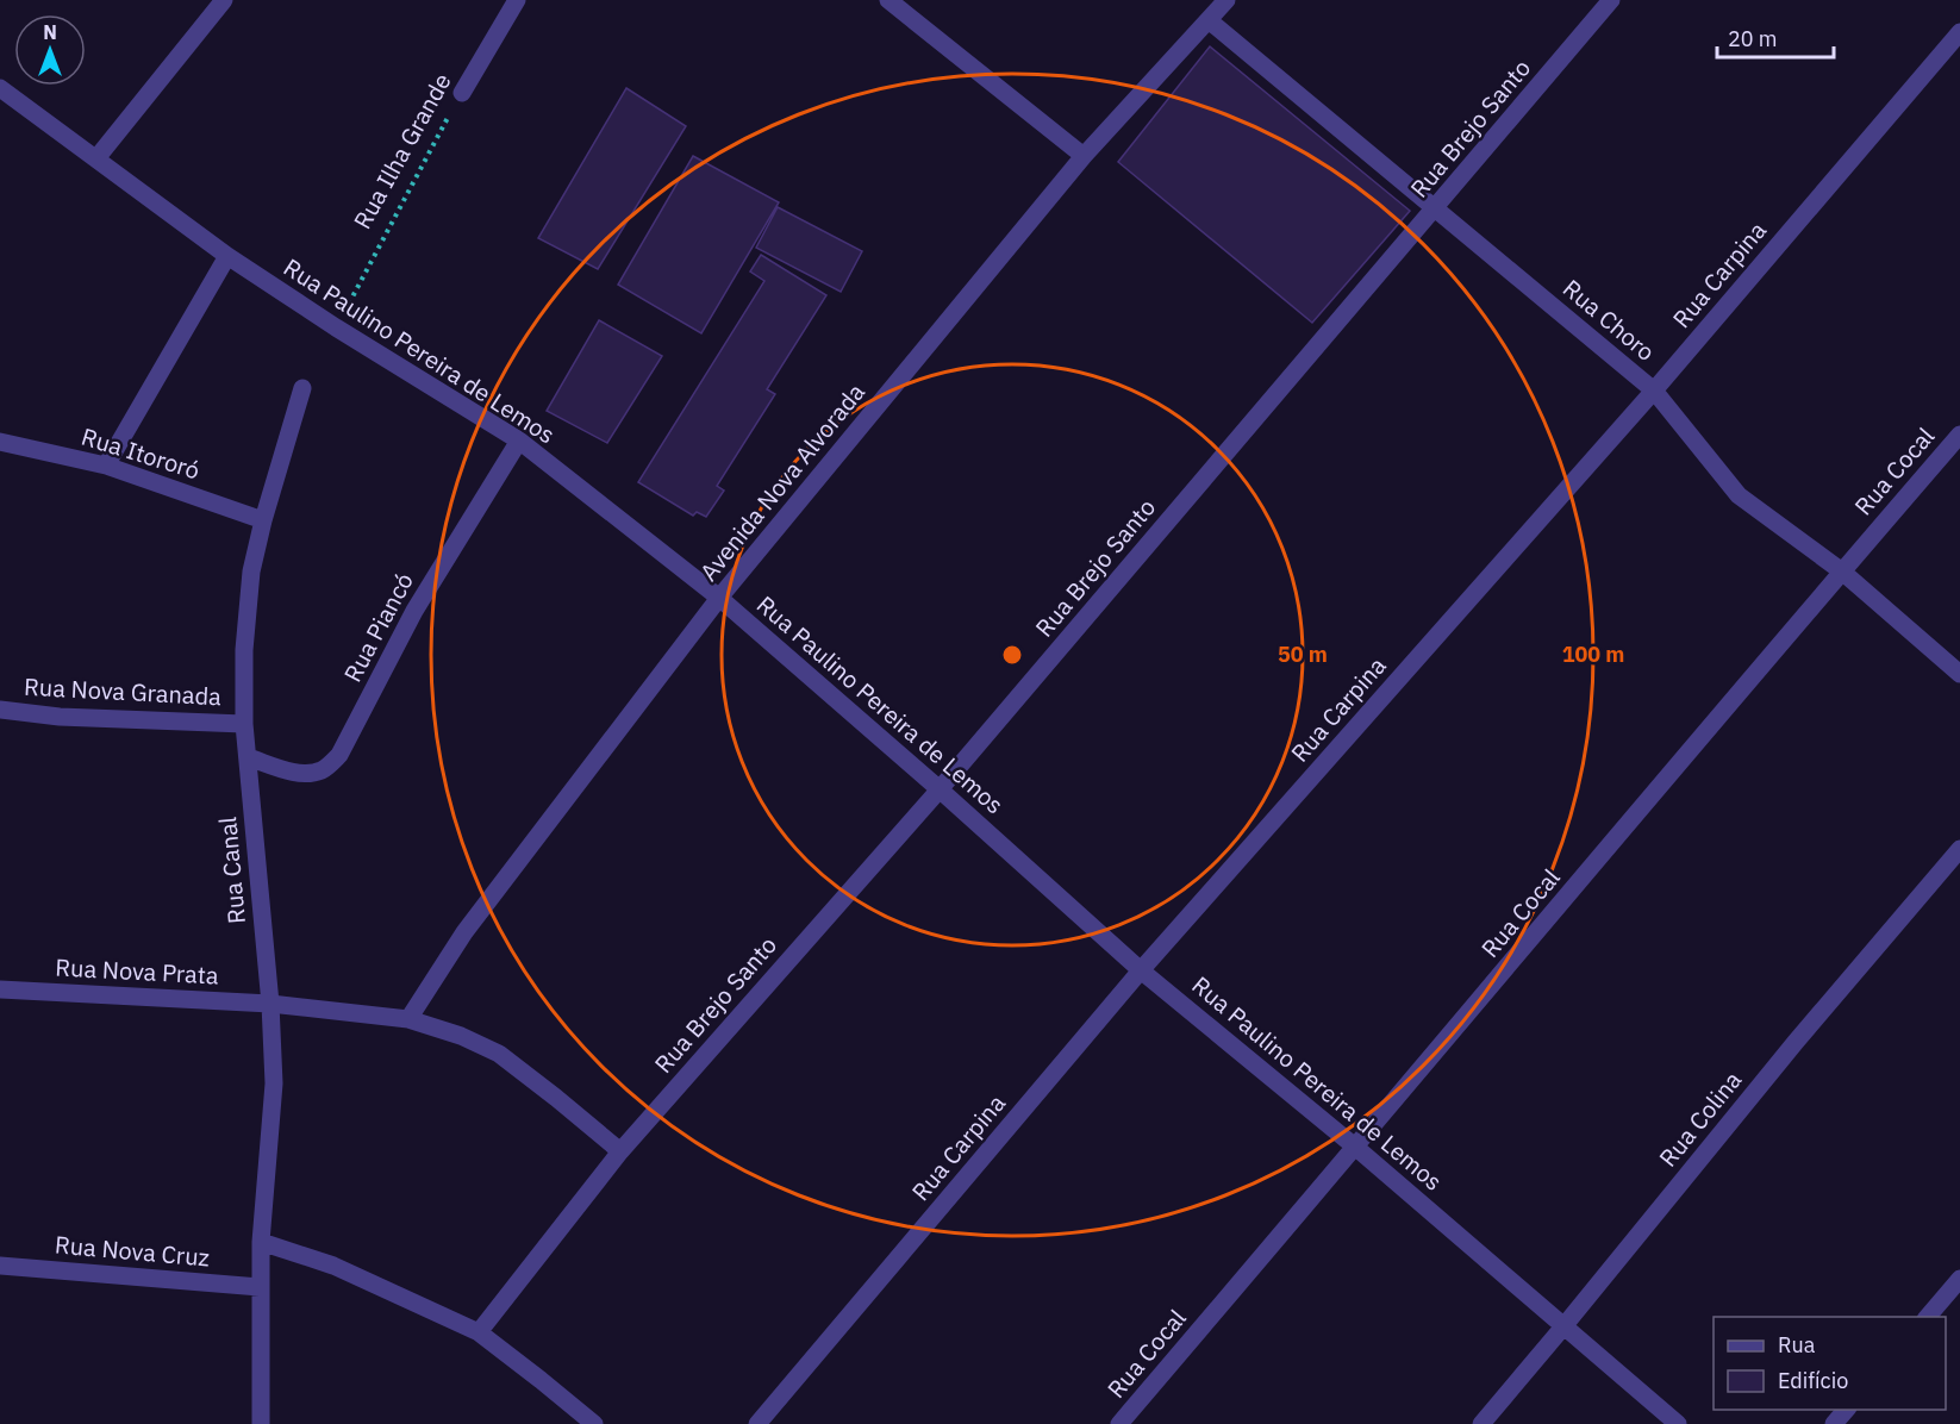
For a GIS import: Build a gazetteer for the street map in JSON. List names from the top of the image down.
{
  "streets": {
    "street": [
      "Rua Brejo Santo",
      "Rua Ilha Grande",
      "Rua Carpina",
      "Rua Choro",
      "Rua Paulino Pereira de Lemos",
      "Rua Itororó",
      "Rua Cocal",
      "Avenida Nova Alvorada",
      "Rua Piancó",
      "Rua Nova Granada",
      "Rua Canal",
      "Rua Nova Prata",
      "Rua Colina",
      "Rua Nova Cruz"
    ]
  },
  "crossings": [
    ["Rua Brejo Santo", "Rua Choro"],
    ["Rua Brejo Santo", "Rua Paulino Pereira de Lemos"],
    ["Rua Brejo Santo", "Rua Nova Prata"],
    ["Rua Ilha Grande", "Rua Paulino Pereira de Lemos"],
    ["Rua Carpina", "Rua Choro"],
    ["Rua Carpina", "Rua Paulino Pereira de Lemos"],
    ["Rua Choro", "Rua Cocal"],
    ["Rua Choro", "Avenida Nova Alvorada"],
    ["Rua Paulino Pereira de Lemos", "Rua Cocal"],
    ["Rua Paulino Pereira de Lemos", "Avenida Nova Alvorada"],
    ["Rua Paulino Pereira de Lemos", "Rua Piancó"],
    ["Rua Paulino Pereira de Lemos", "Rua Colina"],
    ["Rua Itororó", "Rua Canal"],
    ["Avenida Nova Alvorada", "Rua Nova Prata"],
    ["Rua Piancó", "Rua Canal"],
    ["Rua Nova Granada", "Rua Canal"],
    ["Rua Canal", "Rua Nova Prata"],
    ["Rua Canal", "Rua Nova Cruz"]
  ],
  "legend": ["Rua", "Edifício"],
  "scale_bar": "20 m",
  "north": "top",
  "rings": ["50 m", "100 m"]
}
